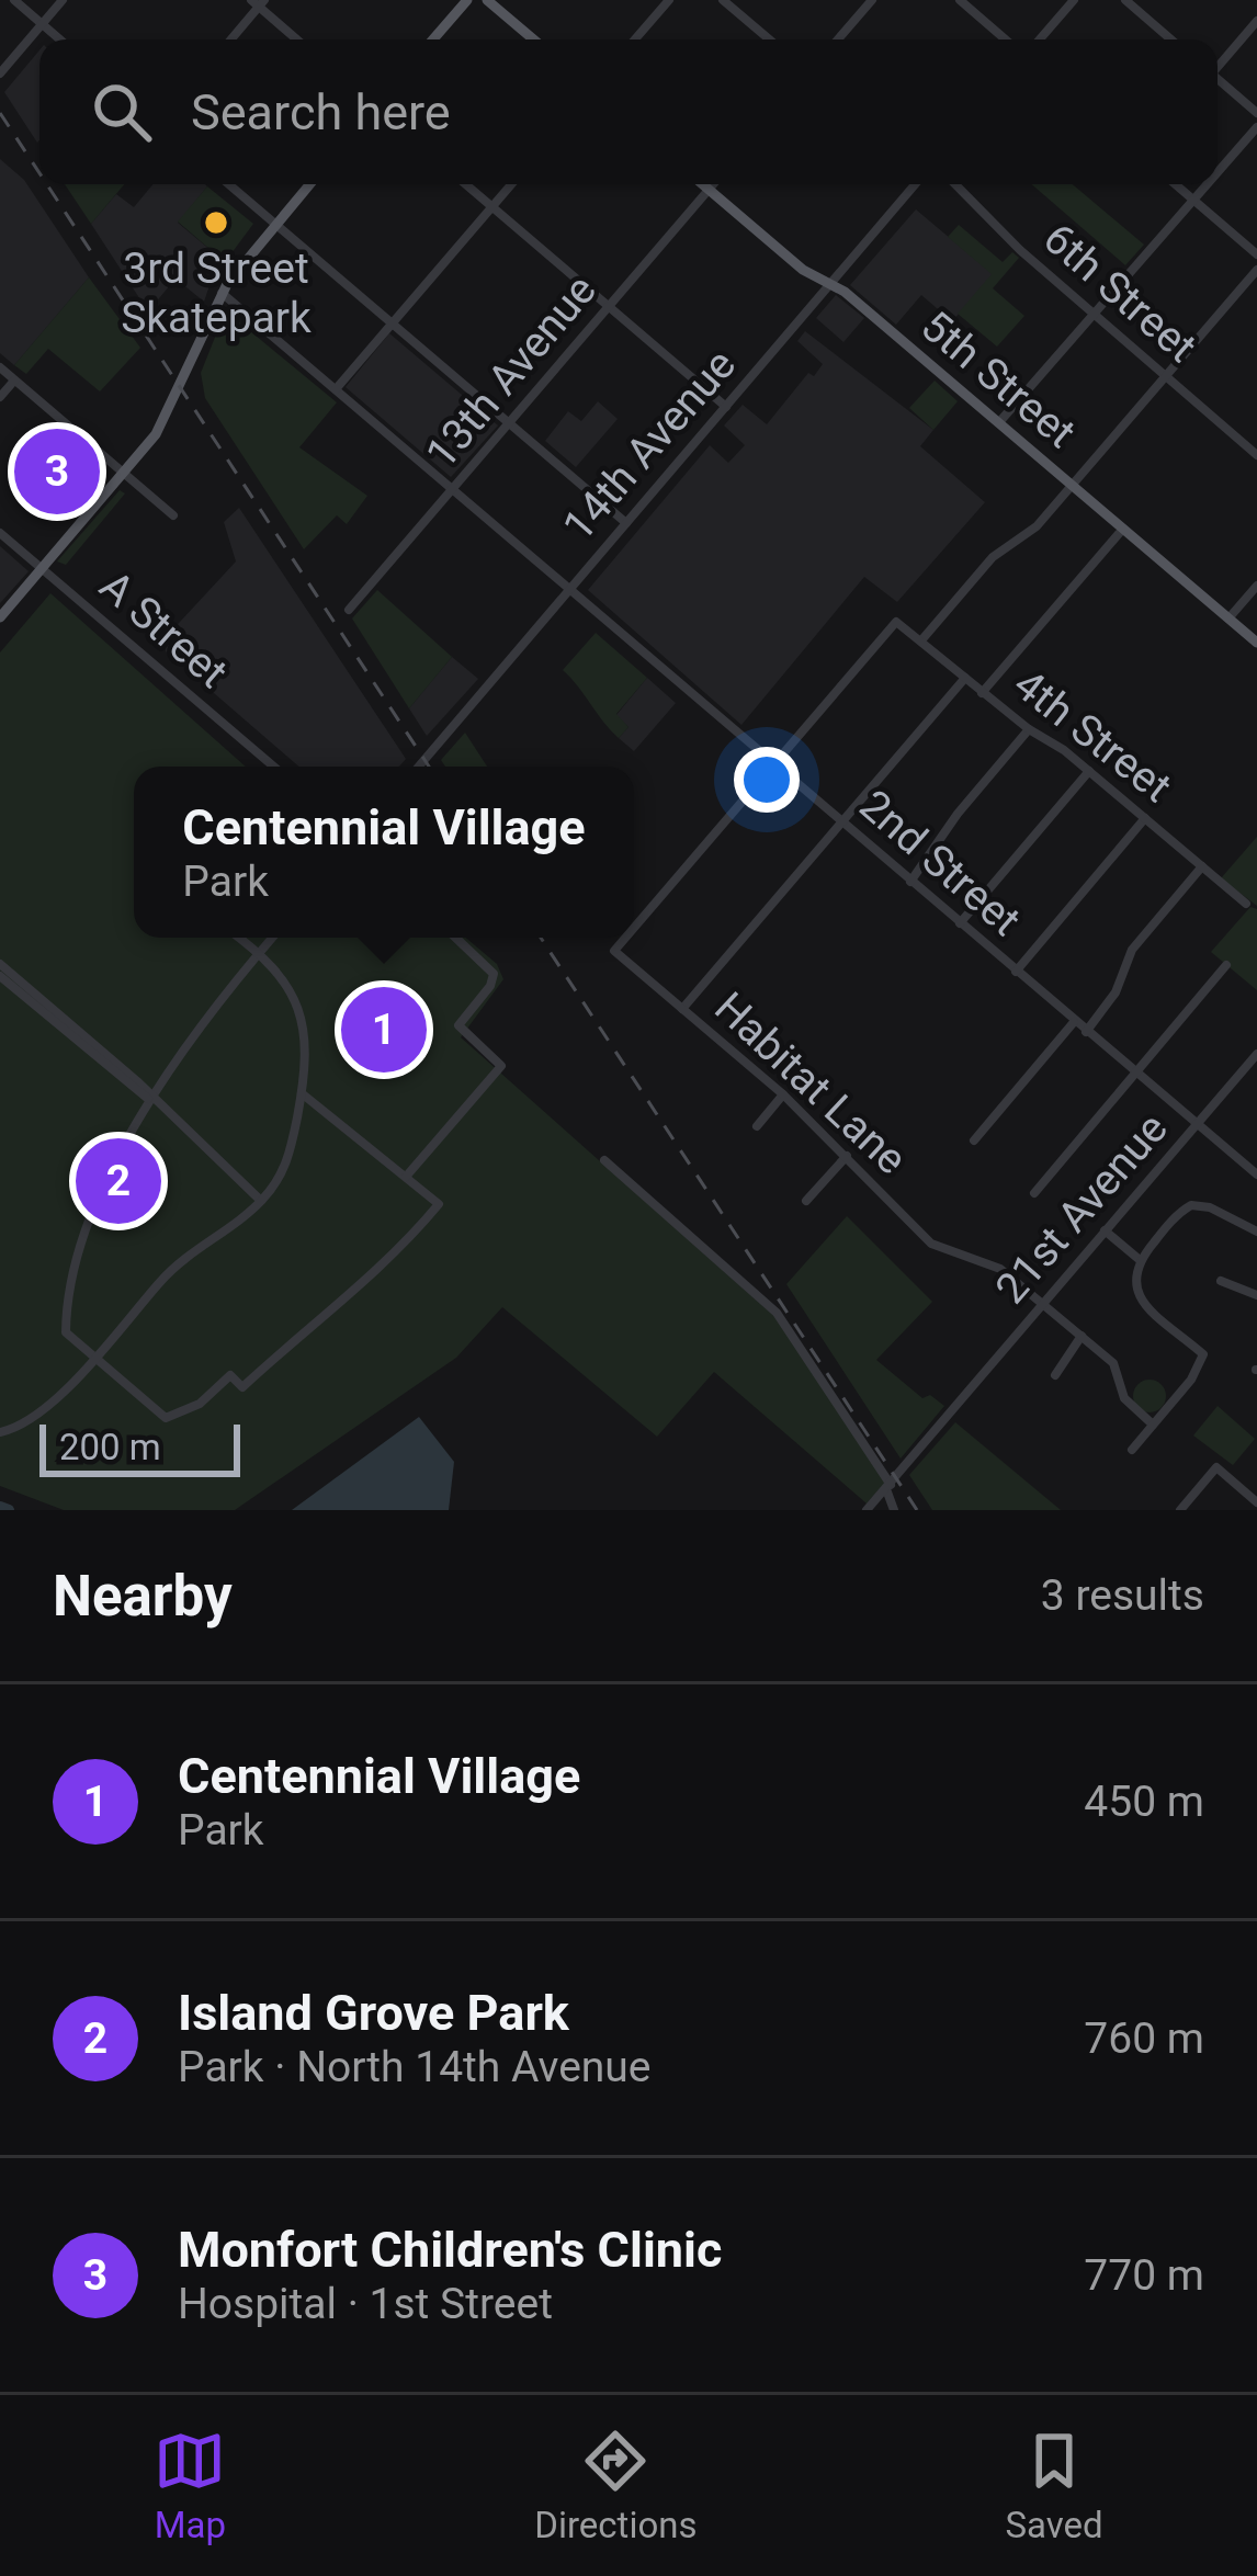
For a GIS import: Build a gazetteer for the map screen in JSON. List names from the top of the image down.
{
  "streets": {
    "main road": ["5th Street"],
    "street": [
      "6th Street",
      "13th Avenue",
      "14th Avenue",
      "A Street",
      "4th Street",
      "2nd Street",
      "Habitat Lane",
      "21st Avenue"
    ]
  },
  "crossings": [
    ["13th Avenue", "5th Street"],
    ["13th Avenue", "2nd Street"],
    ["5th Street", "14th Avenue"],
    ["14th Avenue", "2nd Street"],
    ["4th Street", "2nd Street"],
    ["4th Street", "Habitat Lane"],
    ["2nd Street", "Habitat Lane"],
    ["2nd Street", "21st Avenue"],
    ["Habitat Lane", "21st Avenue"]
  ],
  "places": ["3rd Street Skatepark"],
  "scale_bar": "200 m",
  "page": {
    "search": "Search here",
    "pins": ["3", "1", "2"],
    "popup": ["Centennial Village", "Park"],
    "scale": "200 m",
    "heading": ["Nearby", "3 results"],
    "list": [
      {
        "mark": "1",
        "name": "Centennial Village",
        "note": "Park",
        "value": "450 m"
      },
      {
        "mark": "2",
        "name": "Island Grove Park",
        "note": "Park · North 14th Avenue",
        "value": "760 m"
      },
      {
        "mark": "3",
        "name": "Monfort Children's Clinic",
        "note": "Hospital · 1st Street",
        "value": "770 m"
      }
    ],
    "nav": ["Map", "Directions", "Saved"]
  }
}
